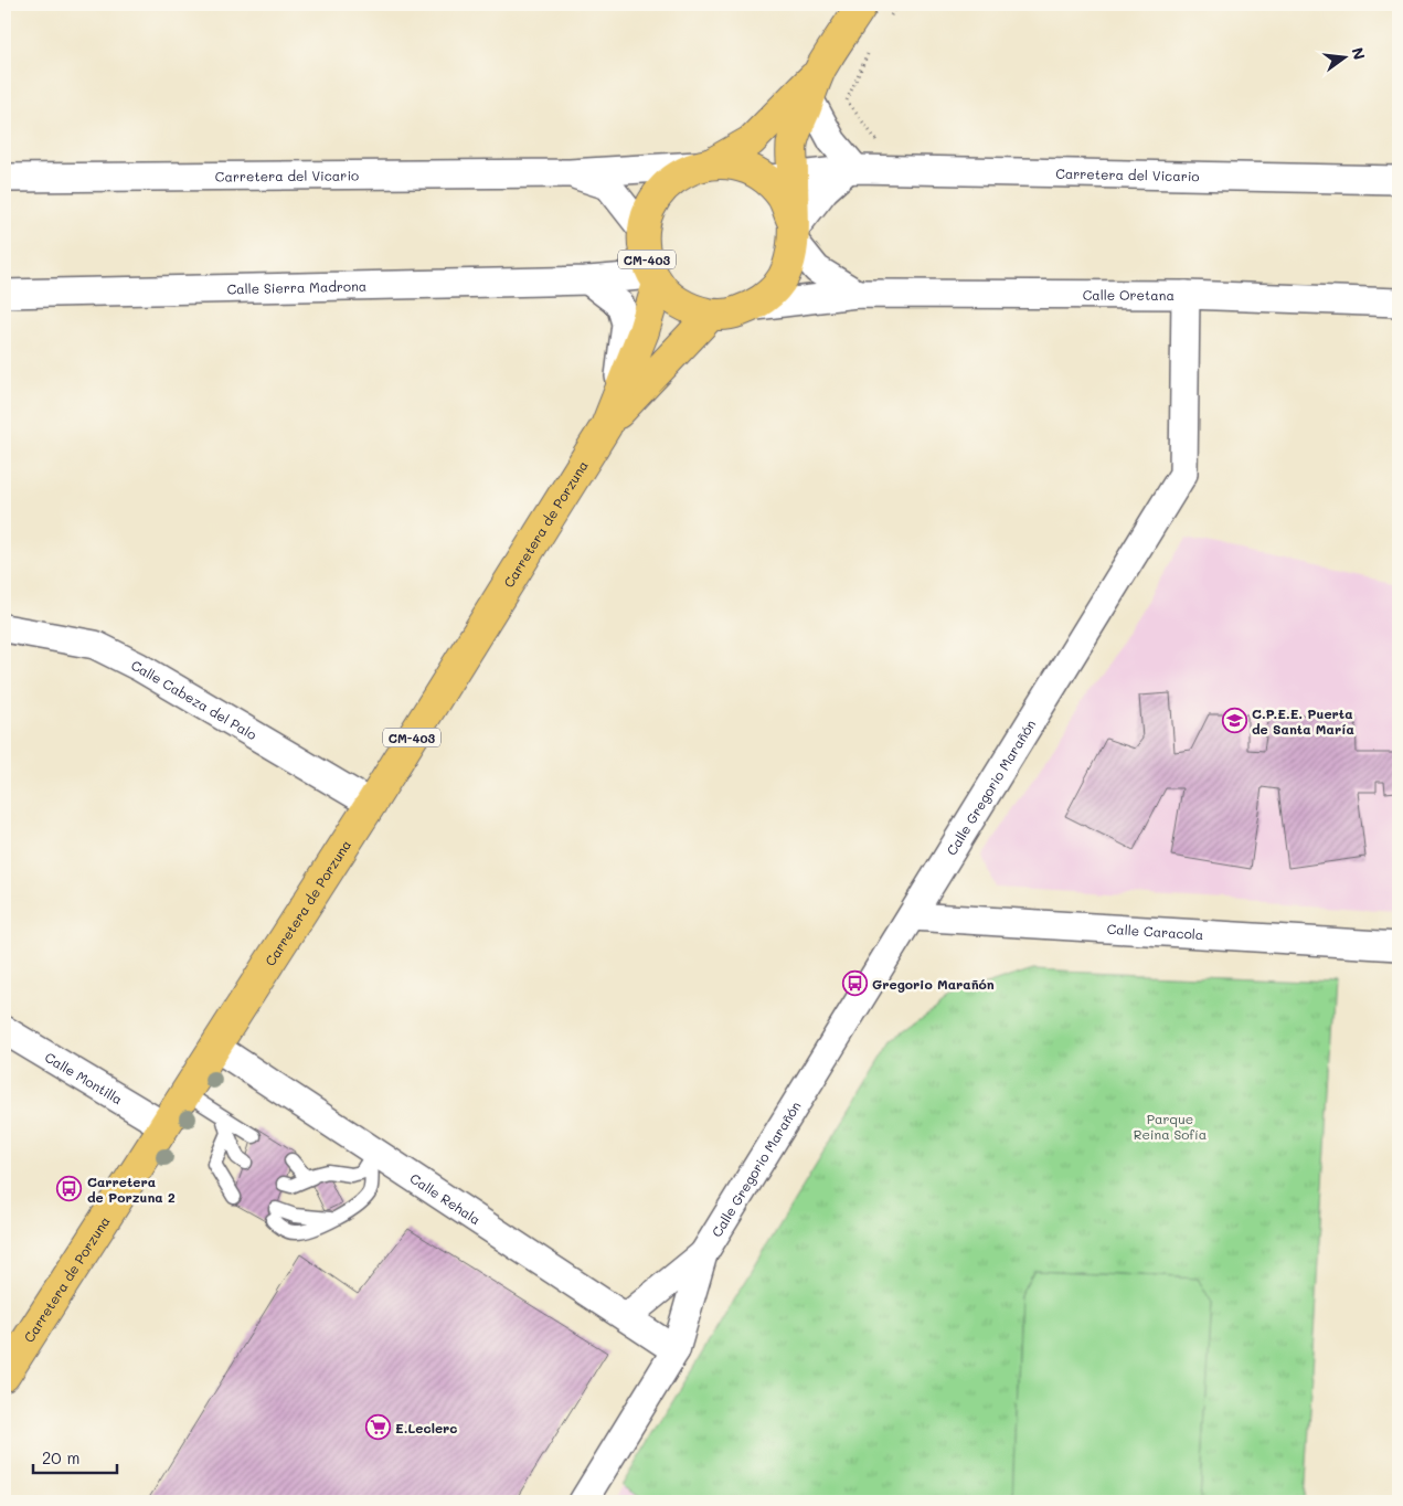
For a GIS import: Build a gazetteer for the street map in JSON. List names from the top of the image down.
{
  "streets": {
    "main road": ["CM-403", "Carretera de Porzuna"],
    "street": [
      "Carretera del Vicario",
      "Calle Sierra Madrona",
      "Calle Oretana",
      "Calle Cabeza del Palo",
      "Calle Gregorio Marañón",
      "Calle Caracola",
      "Calle Montilla",
      "Calle Rehala"
    ]
  },
  "crossings": [
    ["Carretera del Vicario", "CM-403"],
    ["Carretera del Vicario", "Calle Sierra Madrona"],
    ["Carretera del Vicario", "Calle Oretana"],
    ["Carretera del Vicario", "Carretera de Porzuna"],
    ["CM-403", "Calle Sierra Madrona"],
    ["CM-403", "Calle Oretana"],
    ["CM-403", "Carretera de Porzuna"],
    ["Calle Sierra Madrona", "Calle Oretana"],
    ["Calle Sierra Madrona", "Carretera de Porzuna"],
    ["Calle Oretana", "Carretera de Porzuna"],
    ["Calle Oretana", "Calle Gregorio Marañón"],
    ["Carretera de Porzuna", "Calle Cabeza del Palo"],
    ["Carretera de Porzuna", "Calle Montilla"],
    ["Carretera de Porzuna", "Calle Rehala"],
    ["Calle Gregorio Marañón", "Calle Caracola"],
    ["Calle Gregorio Marañón", "Calle Rehala"]
  ],
  "parks": ["Parque Reina Sofía"],
  "places": {
    "school or university": ["C.P.E.E. Puerta de Santa María"],
    "bus stop": ["Gregorio Marañón", "Carretera de Porzuna 2"],
    "supermarket": ["E.Leclerc"]
  },
  "scale_bar": "20 m",
  "north": "right"
}
